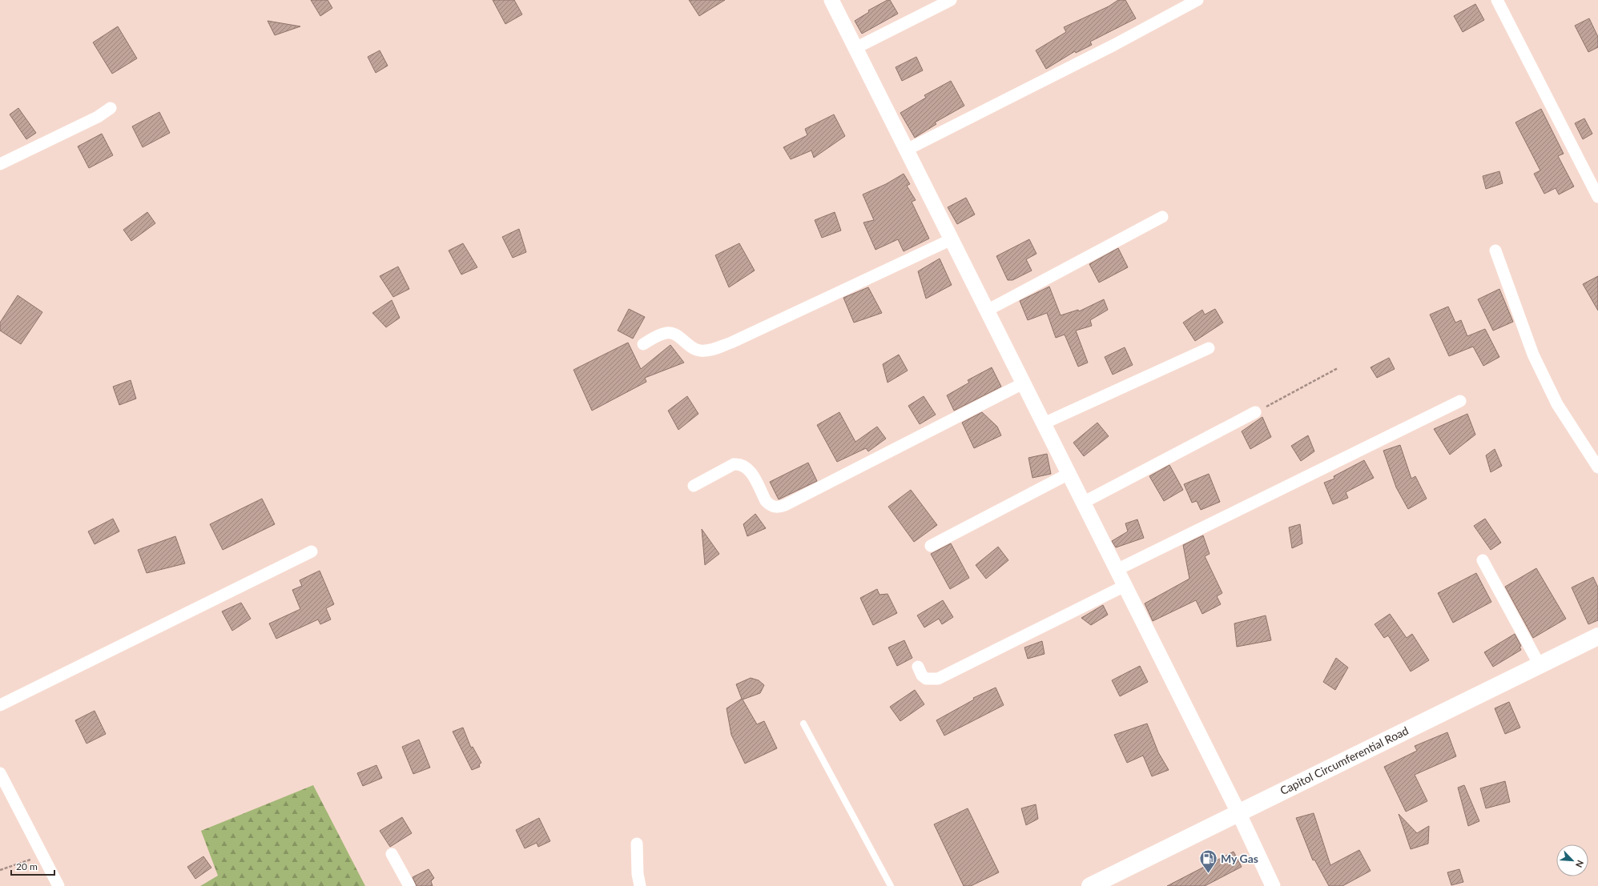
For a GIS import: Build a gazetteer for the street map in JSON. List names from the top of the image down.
{
  "streets": {
    "main road": ["Capitol Circumferential Road"]
  },
  "places": {
    "fuel station": ["My Gas"]
  },
  "scale_bar": "20 m",
  "north": "bottom right"
}
